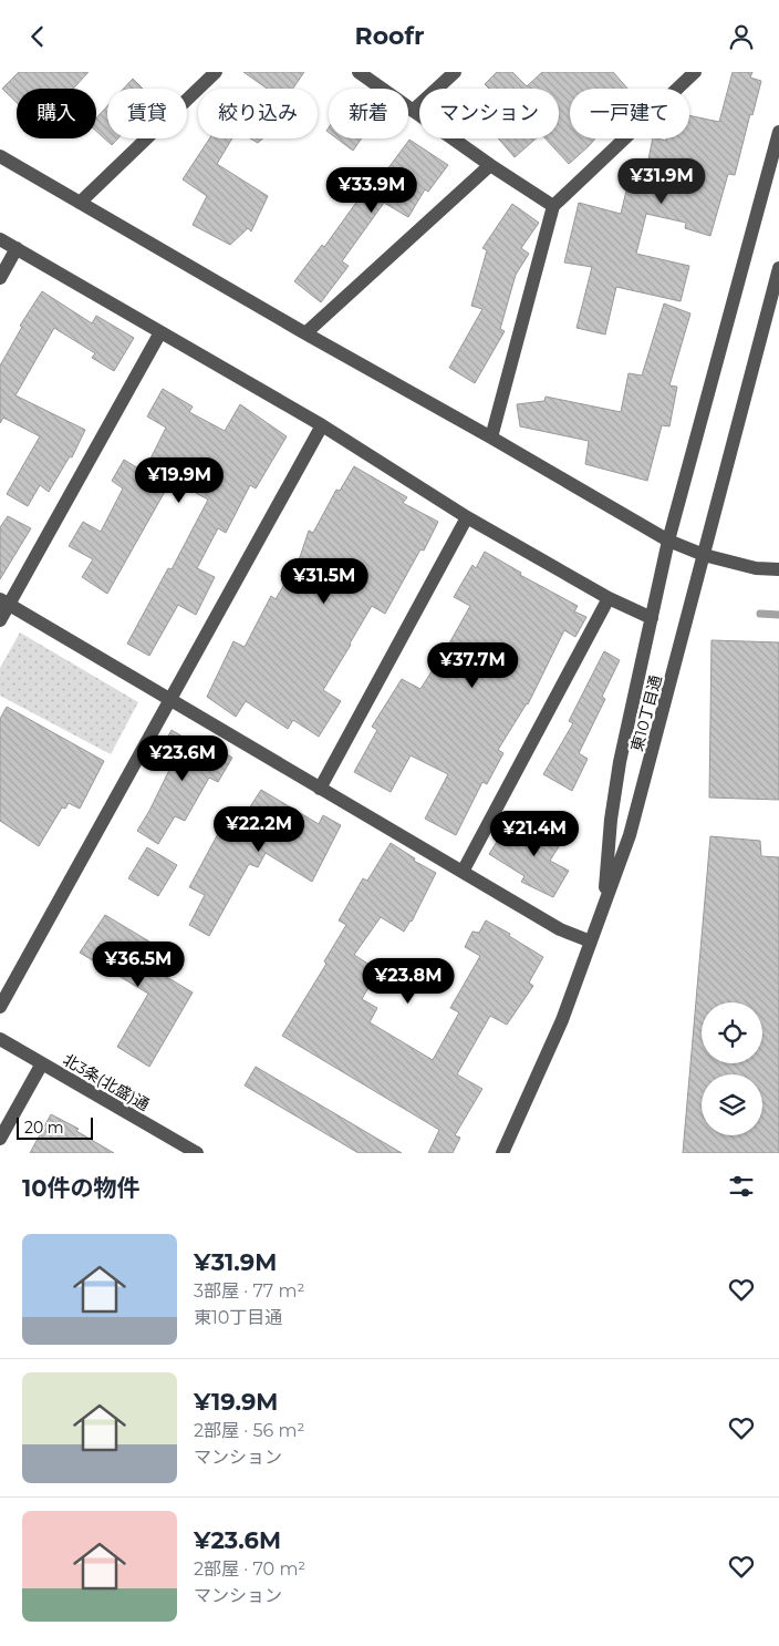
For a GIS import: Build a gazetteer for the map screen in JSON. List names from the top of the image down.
{
  "streets": {
    "street": ["東10丁目通", "北3条(北盛)通"]
  },
  "scale_bar": "20 m",
  "page": {
    "header": "Roofr",
    "chip": [
      "購入",
      "賃貸",
      "絞り込み",
      "新着",
      "マンション",
      "一戸建て"
    ],
    "price": [
      "¥31.9M",
      "¥33.9M",
      "¥19.9M",
      "¥31.5M",
      "¥37.7M",
      "¥23.6M",
      "¥22.2M",
      "¥21.4M",
      "¥36.5M",
      "¥23.8M"
    ],
    "scale": "20 m",
    "heading": "10件の物件",
    "list": [
      {
        "name": "¥31.9M",
        "note": "3部屋 · 77 m² · 東10丁目通"
      },
      {
        "name": "¥19.9M",
        "note": "2部屋 · 56 m² · マンション"
      },
      {
        "name": "¥23.6M",
        "note": "2部屋 · 70 m² · マンション"
      }
    ]
  }
}
